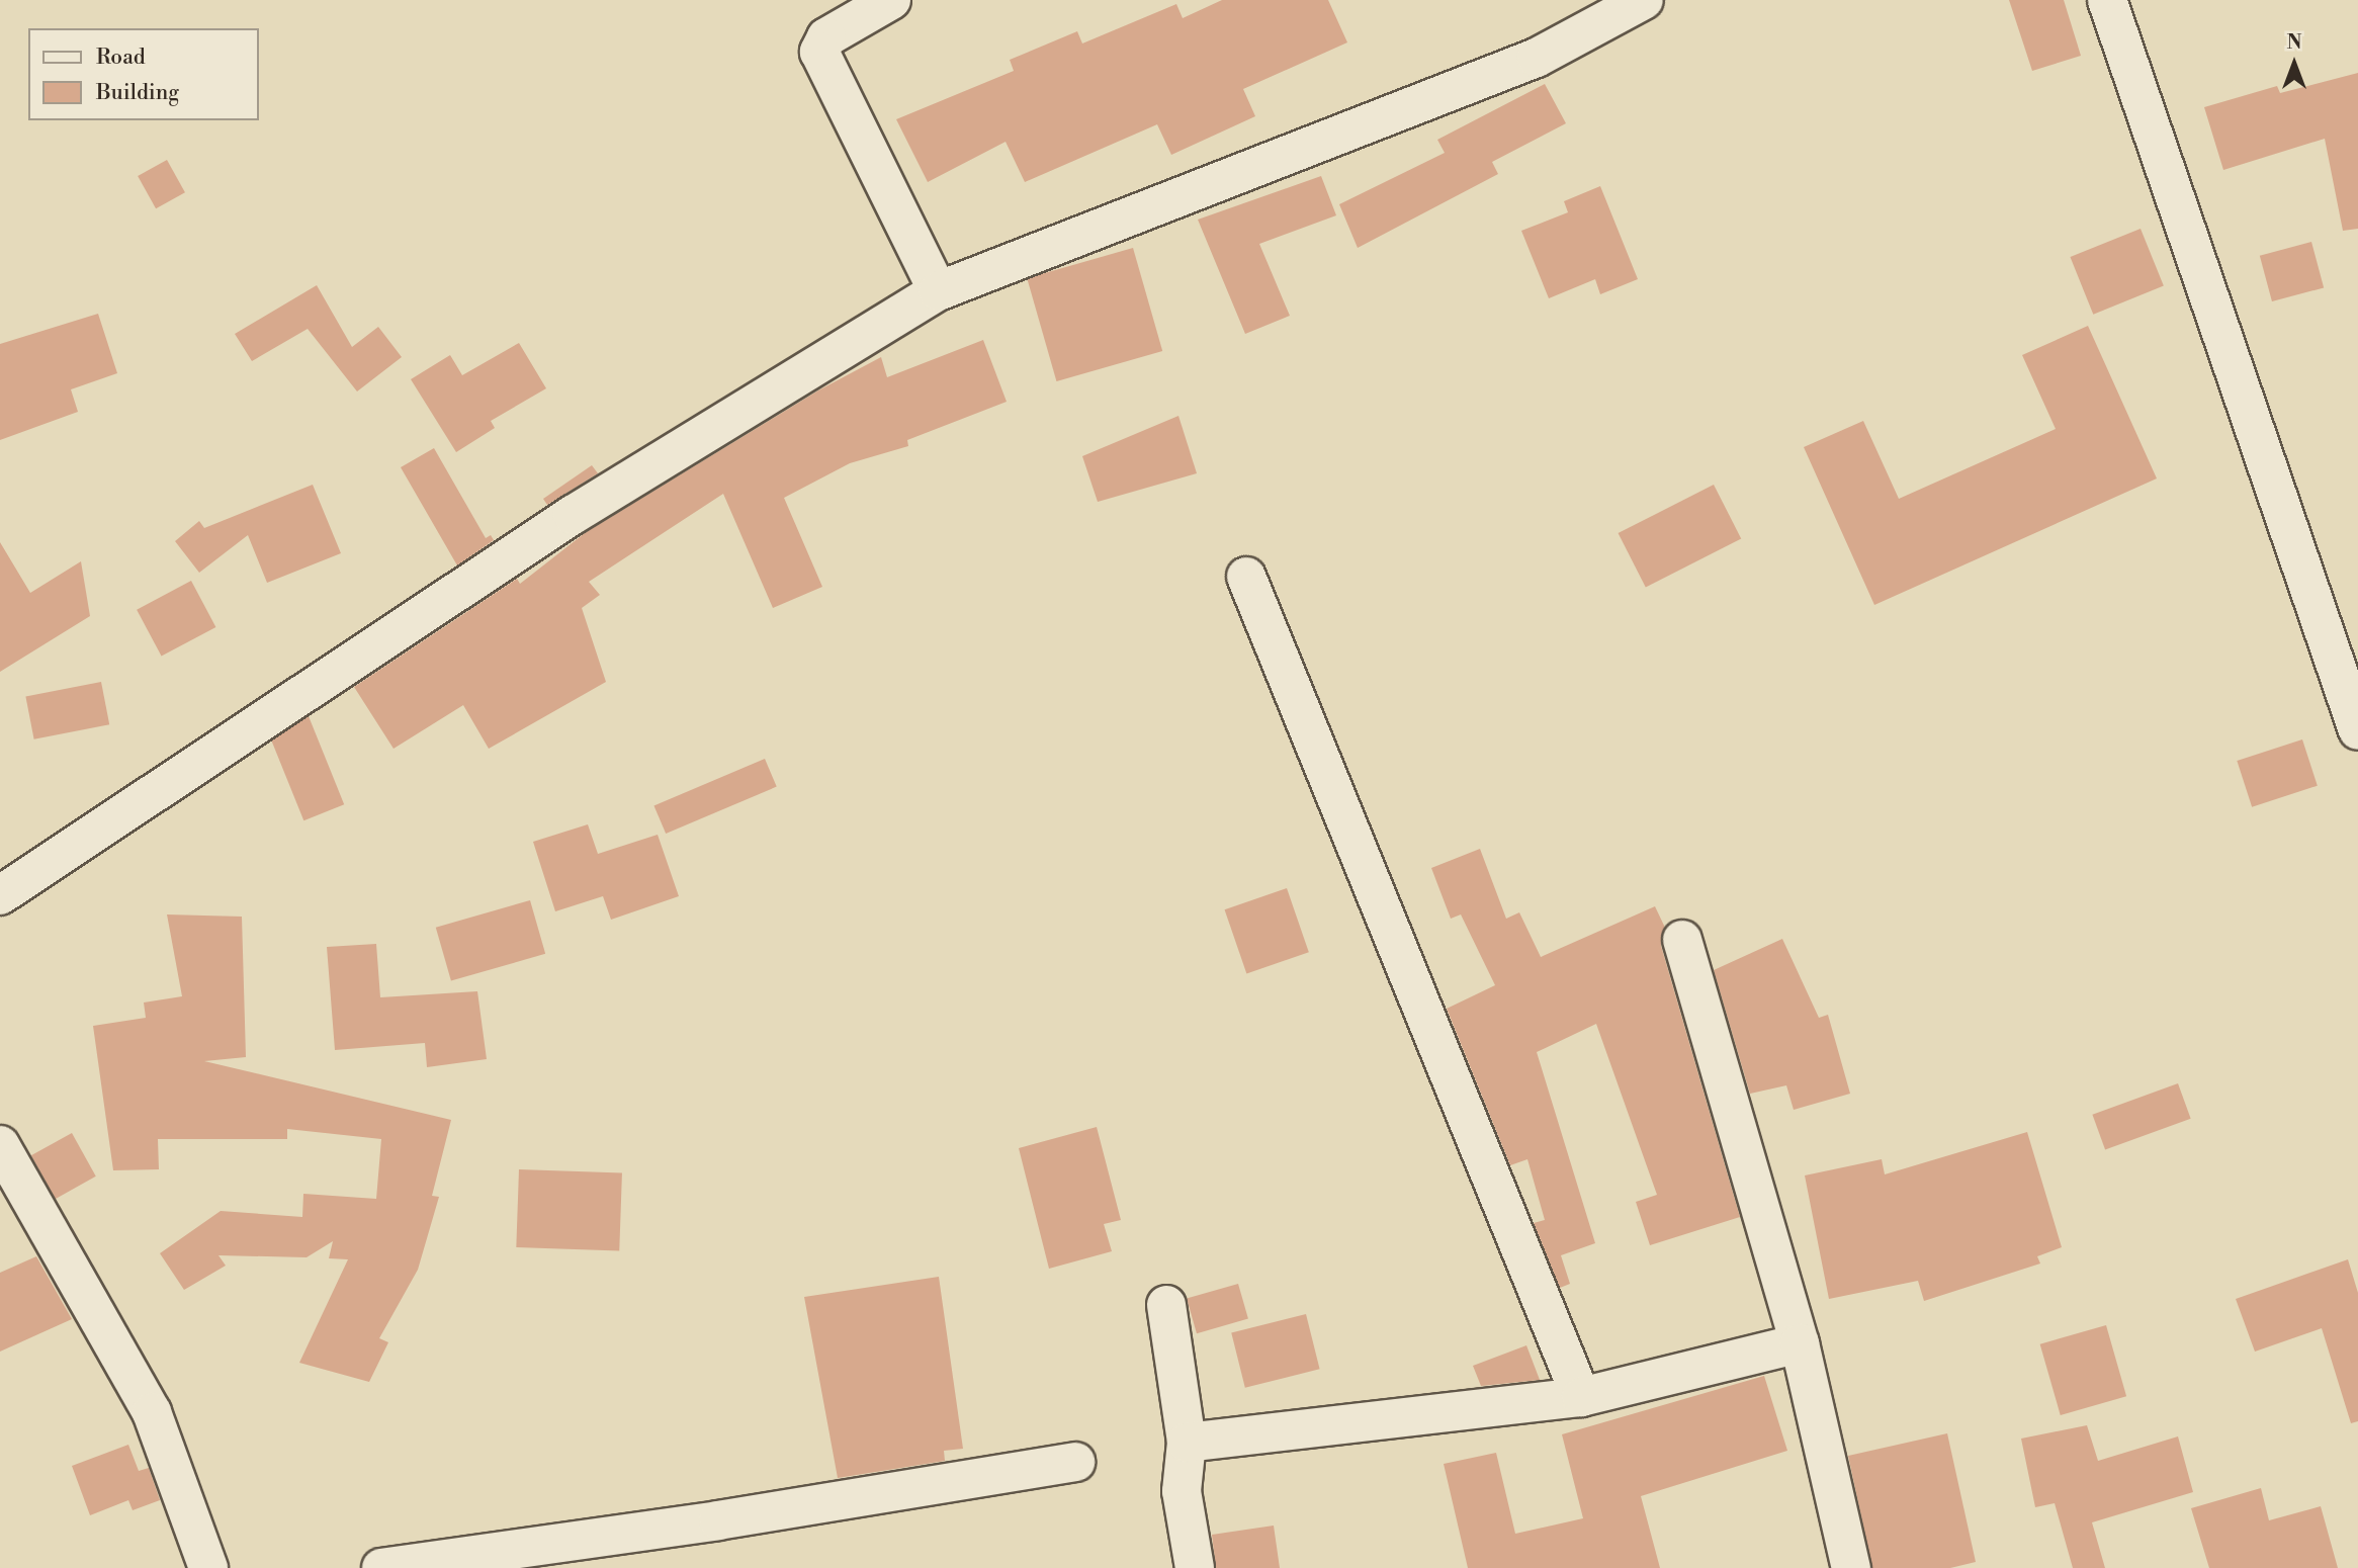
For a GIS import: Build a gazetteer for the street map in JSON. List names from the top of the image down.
{
  "legend": ["Road", "Building"],
  "north": "top"
}
